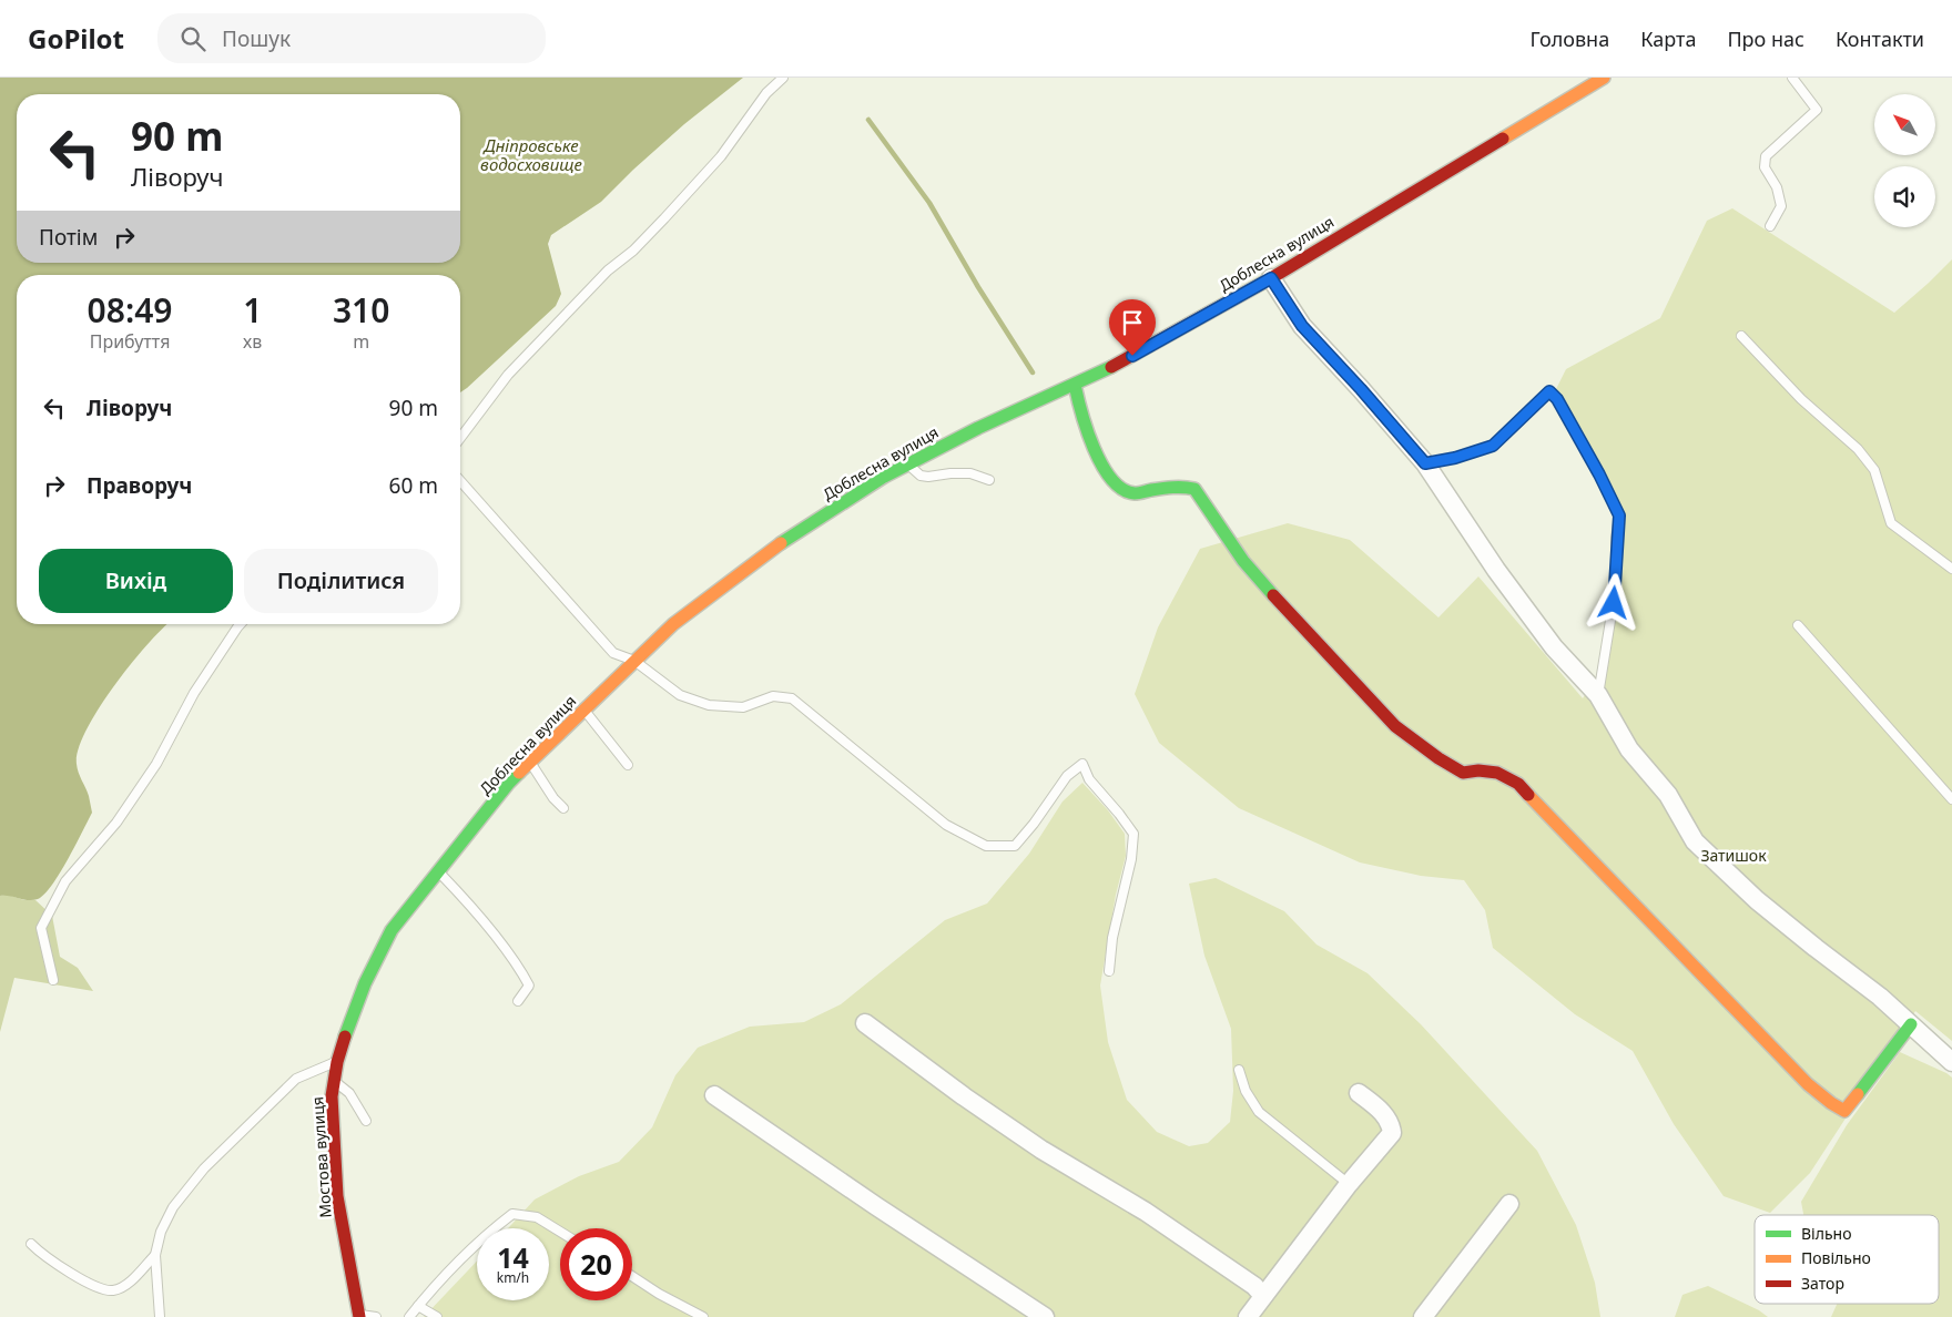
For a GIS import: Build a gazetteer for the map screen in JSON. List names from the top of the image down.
{
  "streets": {
    "street": ["Доблесна вулиця", "Мостова вулиця"]
  },
  "crossings": [
    ["Доблесна вулиця", "Мостова вулиця"]
  ],
  "water": ["Дніпровське водосховище"],
  "parks": ["Затишок"],
  "legend": ["Вільно", "Повільно", "Затор"],
  "north": "top left",
  "page": {
    "header": "GoPilot",
    "search": "Пошук",
    "nav": [
      "Головна",
      "Карта",
      "Про нас",
      "Контакти"
    ],
    "turn": ["90 m", "Ліворуч"],
    "then": "Потім",
    "eta": [
      "08:49",
      "Прибуття",
      "1",
      "хв",
      "310",
      "m"
    ],
    "list": [
      {
        "name": "Ліворуч",
        "value": "90 m"
      },
      {
        "name": "Праворуч",
        "value": "60 m"
      }
    ],
    "buttons": ["Вихід", "Поділитися"],
    "speed": "14 km/h",
    "limit": "20"
  }
}
